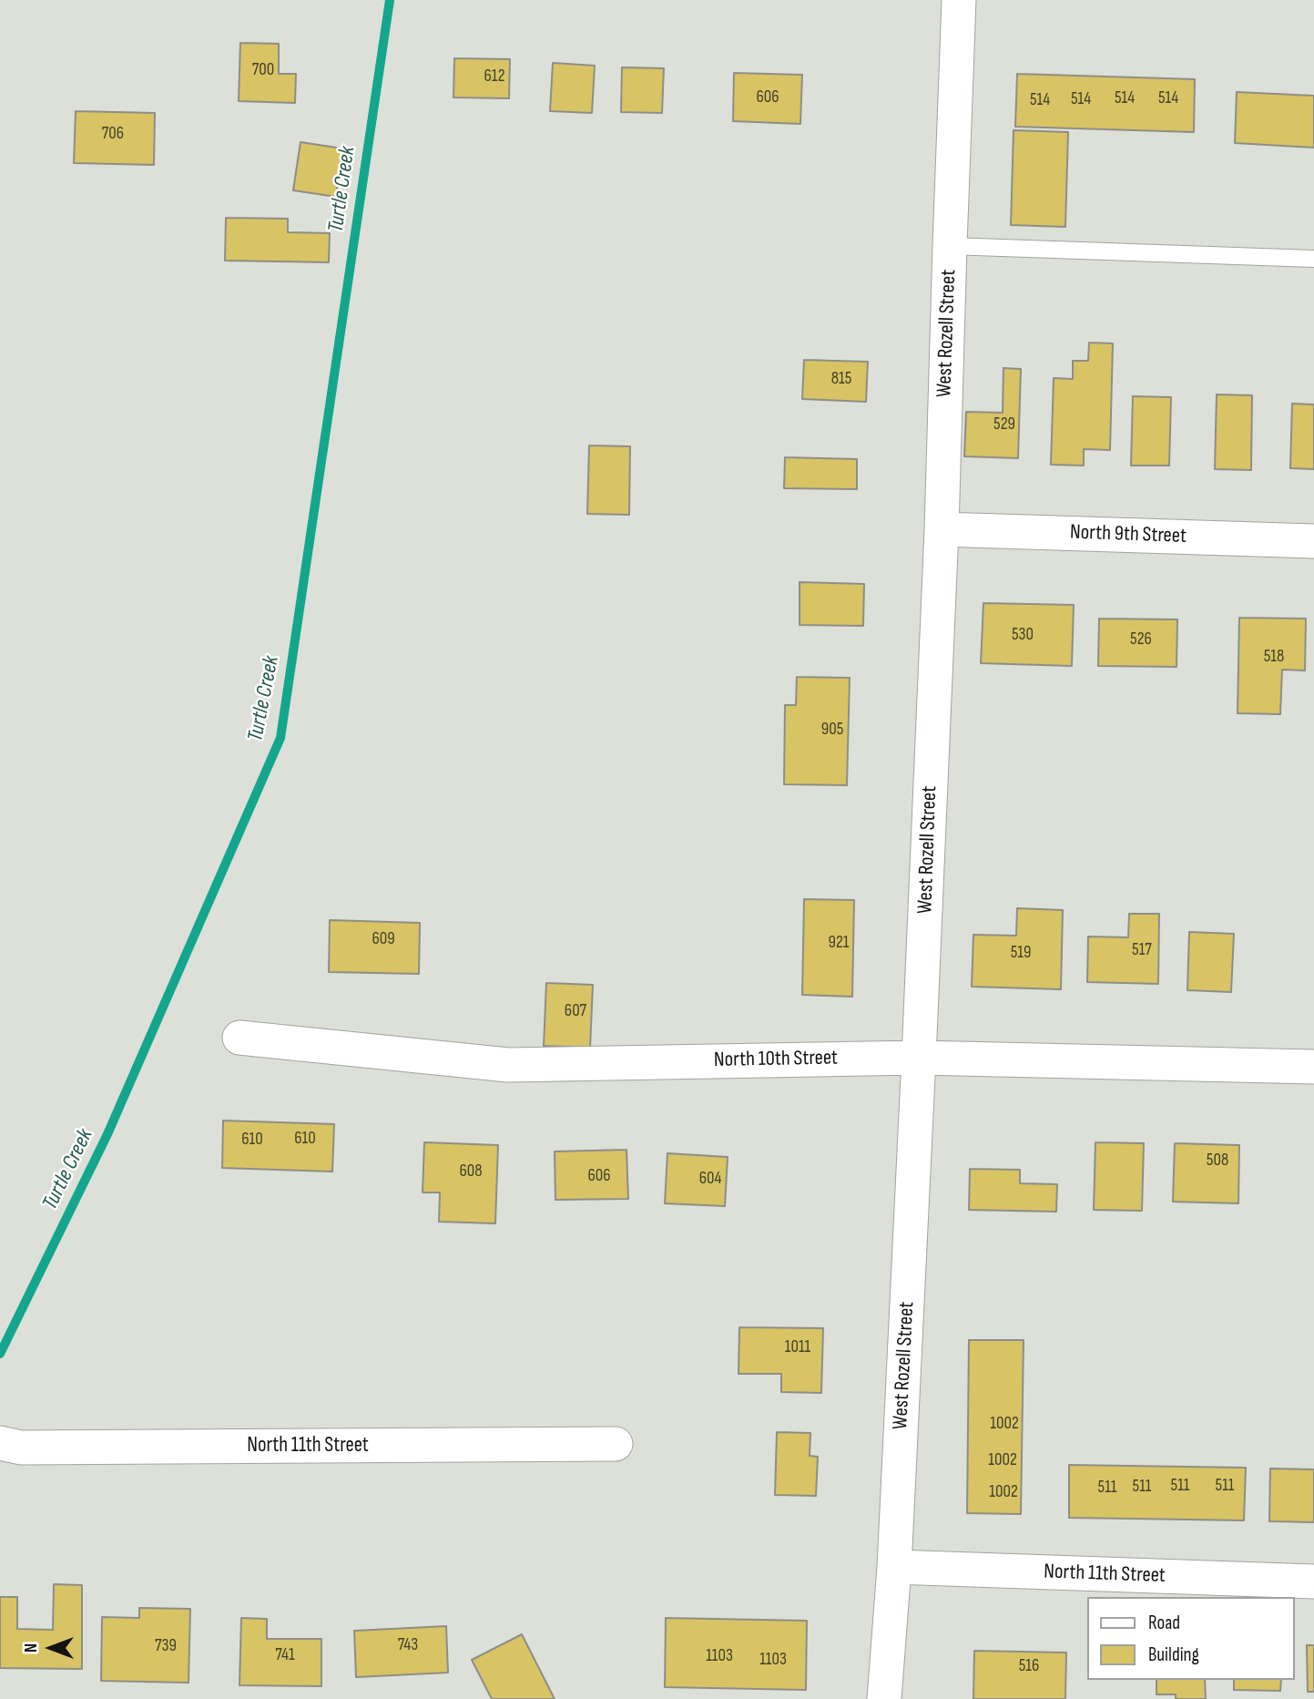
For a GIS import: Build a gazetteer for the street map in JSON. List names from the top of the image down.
{
  "streets": {
    "street": [
      "West Rozell Street",
      "North 9th Street",
      "North 10th Street",
      "North 11th Street"
    ]
  },
  "crossings": [
    ["West Rozell Street", "North 9th Street"],
    ["West Rozell Street", "North 10th Street"],
    ["West Rozell Street", "North 11th Street"]
  ],
  "water": ["Turtle Creek"],
  "house_numbers": [
    "700",
    "612",
    "606",
    "514",
    "514",
    "514",
    "514",
    "706",
    "815",
    "529",
    "530",
    "526",
    "518",
    "905",
    "609",
    "921",
    "517",
    "519",
    "607",
    "610",
    "610",
    "508",
    "608",
    "606",
    "604",
    "1011",
    "1002",
    "1002",
    "511",
    "511",
    "511",
    "511",
    "1002",
    "743",
    "739",
    "741",
    "1103",
    "1103",
    "516"
  ],
  "legend": ["Road", "Building"],
  "north": "left"
}
